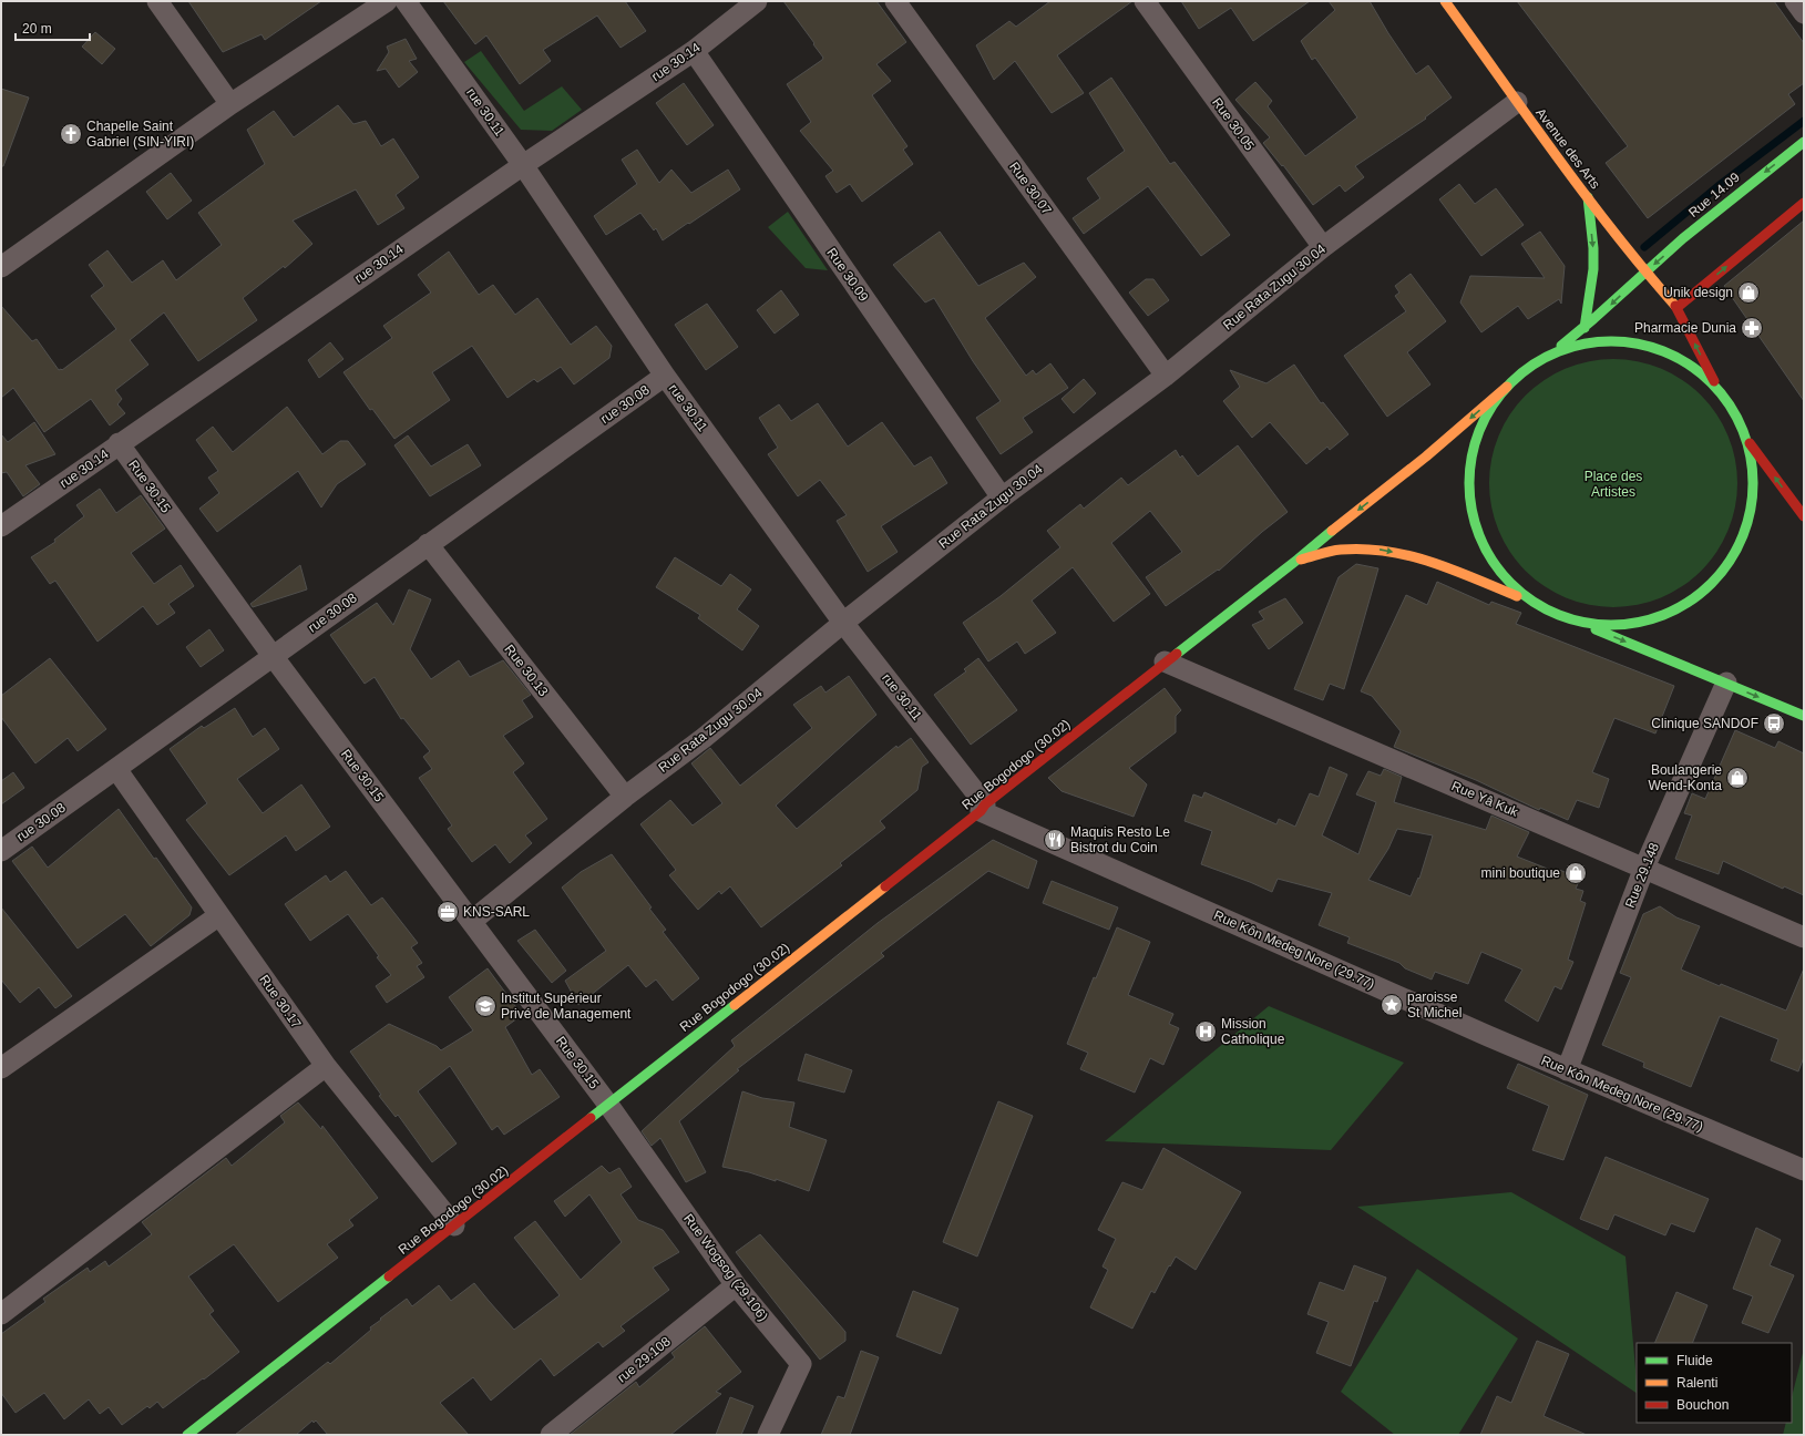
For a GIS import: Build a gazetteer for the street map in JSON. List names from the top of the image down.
{
  "streets": {
    "street": [
      "rue 30.14",
      "rue 30.11",
      "Rue 30.05",
      "Avenue des Arts",
      "Rue 30.07",
      "Rue 14.09",
      "Rue 30.09",
      "Rue Rata Zugu 30.04",
      "rue 30.08",
      "Rue 30.15",
      "Rue 30.13",
      "Rue Bogodogo (30.02)",
      "Rue Yâ Kuk",
      "Rue 29.148",
      "Rue Kôn Medeg Nore (29.77)",
      "Rue 30.17",
      "Rue Wogsog (29.106)",
      "rue 29.108"
    ]
  },
  "crossings": [
    ["rue 30.14", "rue 30.11"],
    ["rue 30.14", "Rue 30.09"],
    ["rue 30.14", "Rue 30.15"],
    ["rue 30.11", "Rue Rata Zugu 30.04"],
    ["rue 30.11", "rue 30.08"],
    ["rue 30.11", "Rue Bogodogo (30.02)"],
    ["rue 30.11", "Rue Kôn Medeg Nore (29.77)"],
    ["Rue 30.05", "Rue Rata Zugu 30.04"],
    ["Avenue des Arts", "Rue 14.09"],
    ["Avenue des Arts", "Rue Rata Zugu 30.04"],
    ["Rue 30.07", "Rue Rata Zugu 30.04"],
    ["Rue 30.09", "Rue Rata Zugu 30.04"],
    ["Rue Rata Zugu 30.04", "Rue 30.15"],
    ["Rue Rata Zugu 30.04", "Rue 30.13"],
    ["rue 30.08", "Rue 30.15"],
    ["rue 30.08", "Rue 30.13"],
    ["rue 30.08", "Rue 30.17"],
    ["Rue 30.15", "Rue Bogodogo (30.02)"],
    ["Rue 30.15", "Rue Wogsog (29.106)"],
    ["Rue Bogodogo (30.02)", "Rue Yâ Kuk"],
    ["Rue Bogodogo (30.02)", "Rue Kôn Medeg Nore (29.77)"],
    ["Rue Bogodogo (30.02)", "Rue 30.17"],
    ["Rue Bogodogo (30.02)", "Rue Wogsog (29.106)"],
    ["Rue Yâ Kuk", "Rue 29.148"],
    ["Rue 29.148", "Rue Kôn Medeg Nore (29.77)"],
    ["Rue Wogsog (29.106)", "rue 29.108"]
  ],
  "parks": ["Place des Artistes"],
  "places": {
    "church": ["Chapelle Saint Gabriel (SIN-YIRI)"],
    "shop": ["Unik design", "Boulangerie Wend-Konta", "mini boutique"],
    "pharmacy": ["Pharmacie Dunia"],
    "bus stop": ["Clinique SANDOF"],
    "restaurant": ["Maquis Resto Le Bistrot du Coin"],
    "office": ["KNS-SARL"],
    "place": ["paroisse St Michel"],
    "school or university": ["Institut Supérieur Privé de Management"],
    "hospital": ["Mission Catholique"]
  },
  "legend": ["Fluide", "Ralenti", "Bouchon"],
  "scale_bar": "20 m"
}
